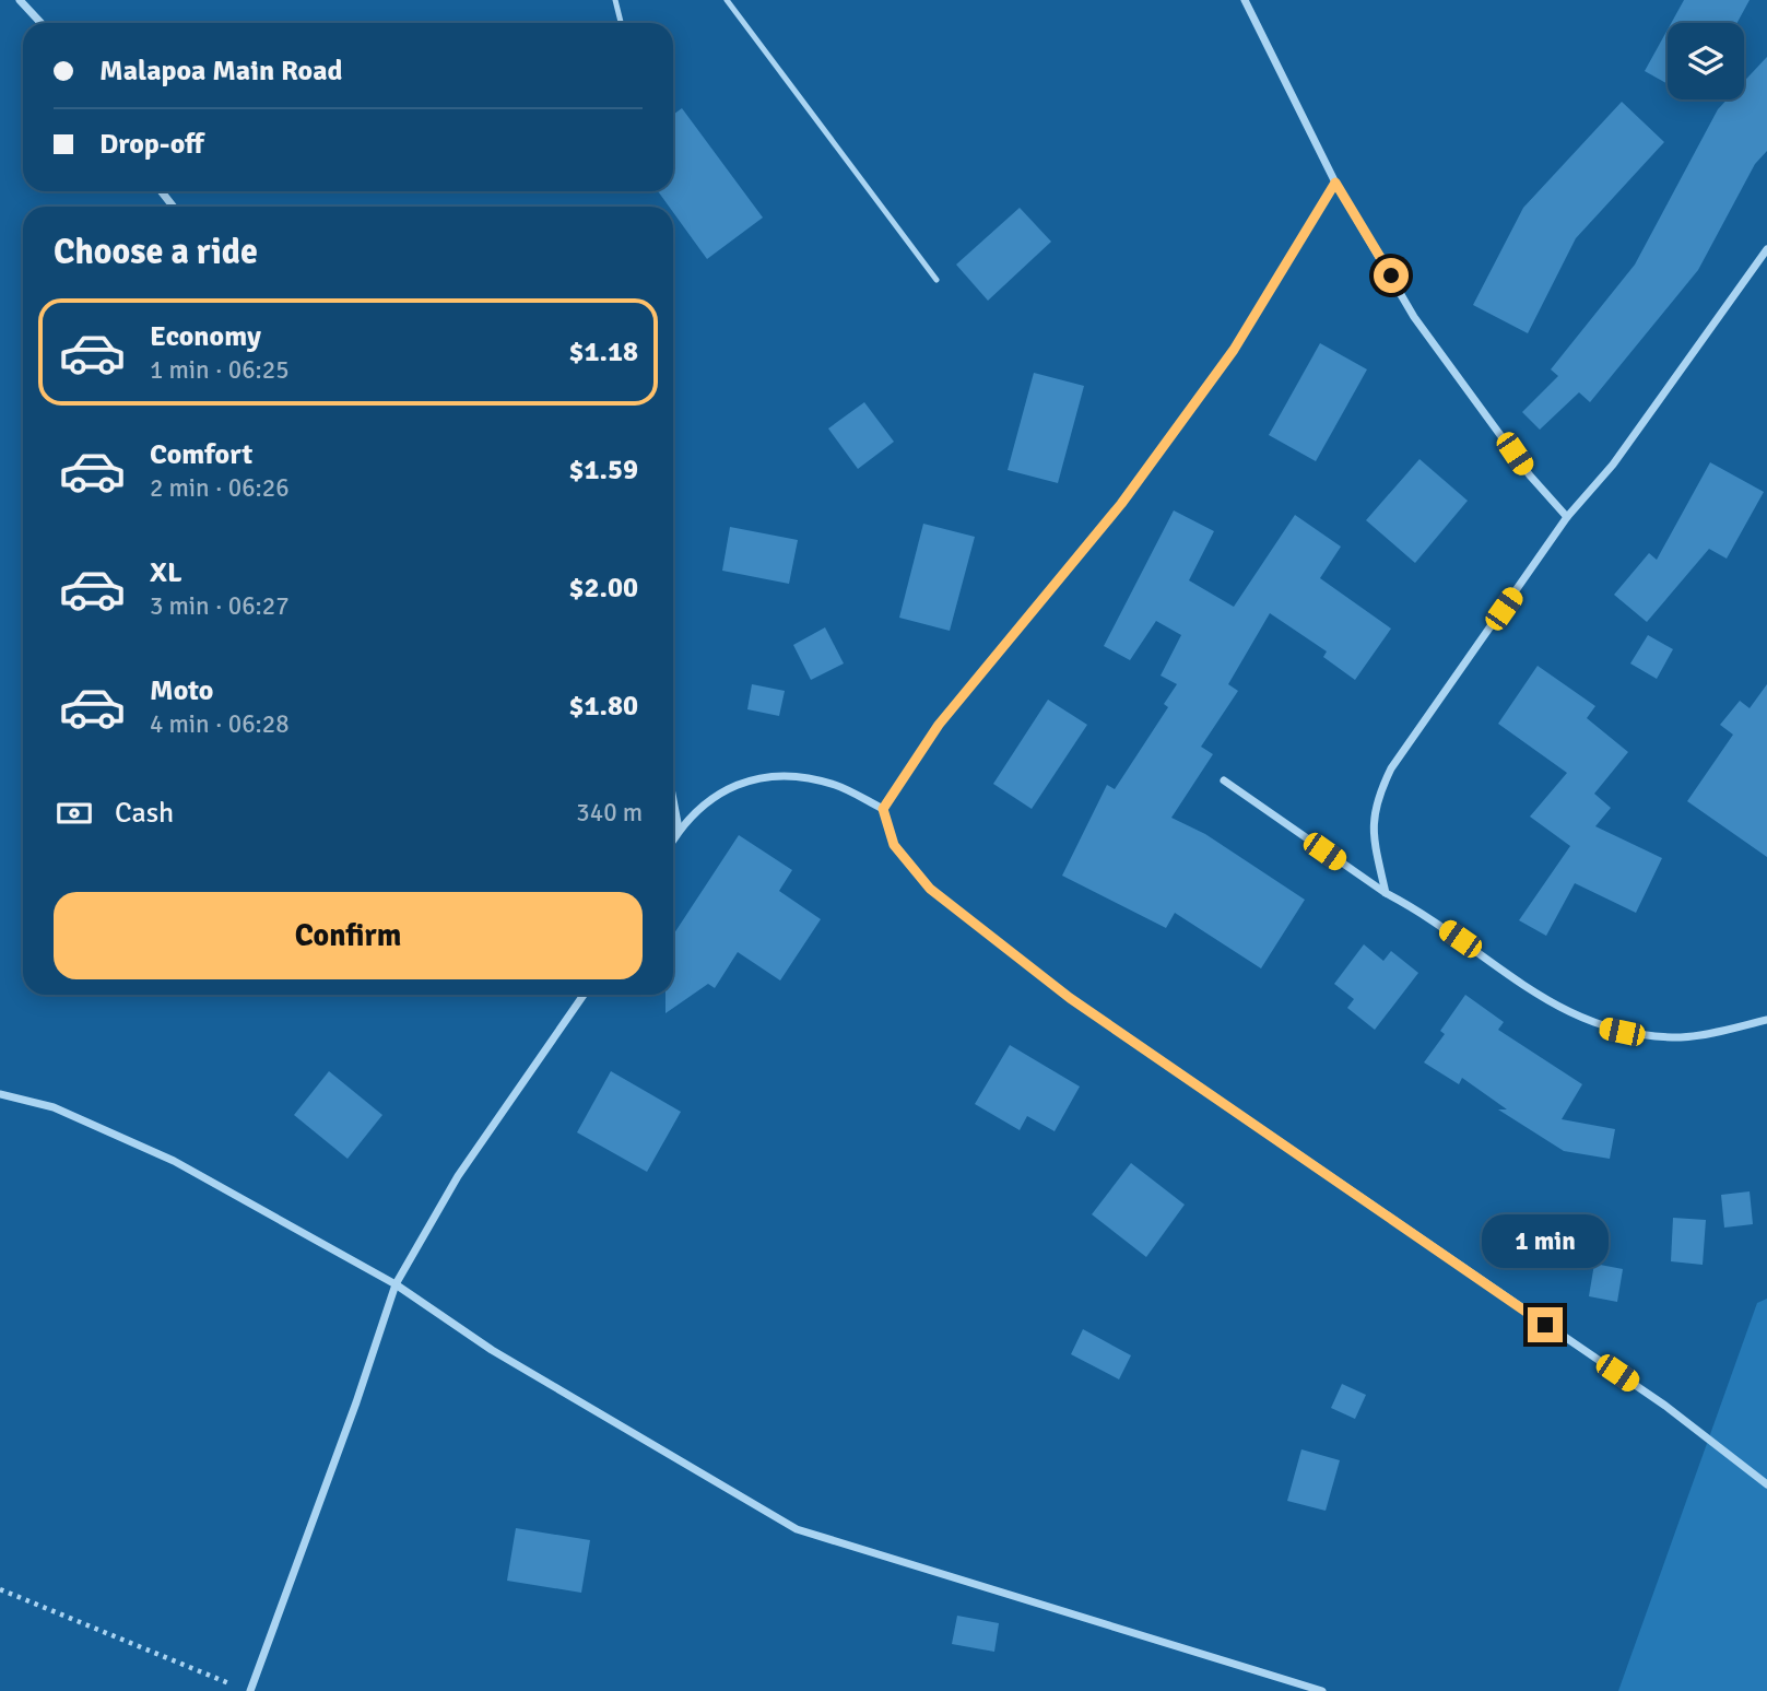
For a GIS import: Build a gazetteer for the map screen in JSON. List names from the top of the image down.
{
  "page": {
    "banner": ["Malapoa Main Road", "Drop-off"],
    "heading": "Choose a ride",
    "list": [
      {
        "name": "Economy",
        "note": "1 min · 06:25",
        "value": "$1.18"
      },
      {
        "name": "Comfort",
        "note": "2 min · 06:26",
        "value": "$1.59"
      },
      {
        "name": "XL",
        "note": "3 min · 06:27",
        "value": "$2.00"
      },
      {
        "name": "Moto",
        "note": "4 min · 06:28",
        "value": "$1.80"
      }
    ],
    "pay": ["Cash", "340 m"],
    "buttons": "Confirm",
    "bubble": "1 min"
  }
}
